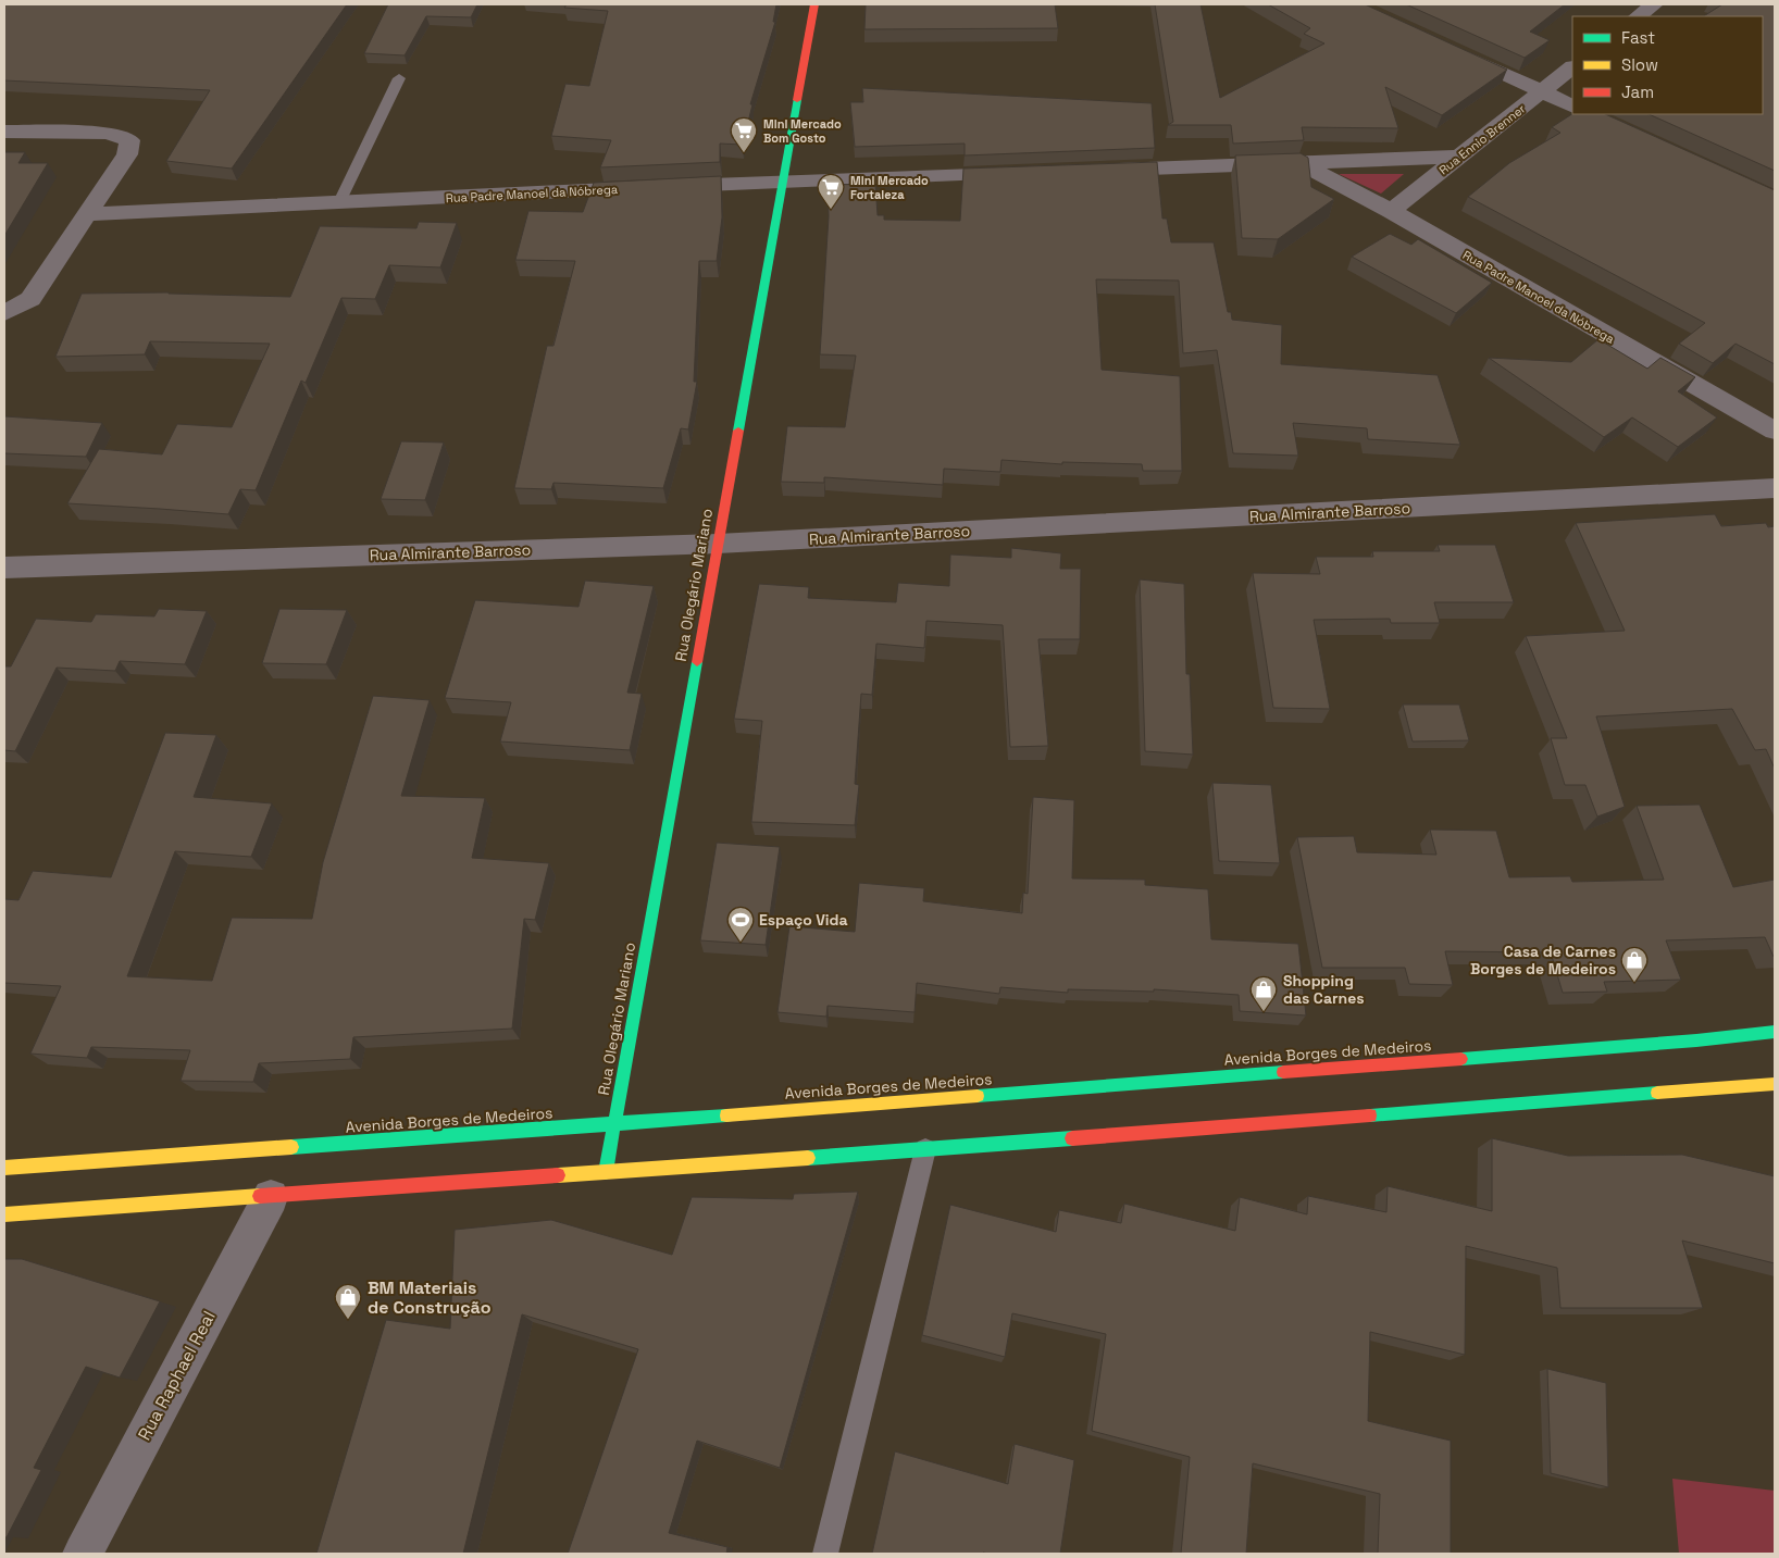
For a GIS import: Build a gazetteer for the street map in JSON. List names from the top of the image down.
{
  "streets": {
    "main road": ["Rua Olegário Mariano", "Avenida Borges de Medeiros"],
    "street": [
      "Rua Ennio Brenner",
      "Rua Padre Manoel da Nóbrega",
      "Rua Almirante Barroso",
      "Rua Raphael Real"
    ]
  },
  "crossings": [
    ["Rua Ennio Brenner", "Rua Padre Manoel da Nóbrega"],
    ["Rua Padre Manoel da Nóbrega", "Rua Olegário Mariano"],
    ["Rua Almirante Barroso", "Rua Olegário Mariano"],
    ["Rua Olegário Mariano", "Avenida Borges de Medeiros"]
  ],
  "places": {
    "supermarket": ["Mini Mercado Bom Gosto", "Mini Mercado Fortaleza"],
    "sports": ["Espaço Vida"],
    "shop": ["Casa de Carnes Borges de Medeiros", "Shopping das Carnes", "BM Materiais de Construção"]
  },
  "legend": ["Fast", "Slow", "Jam"]
}
